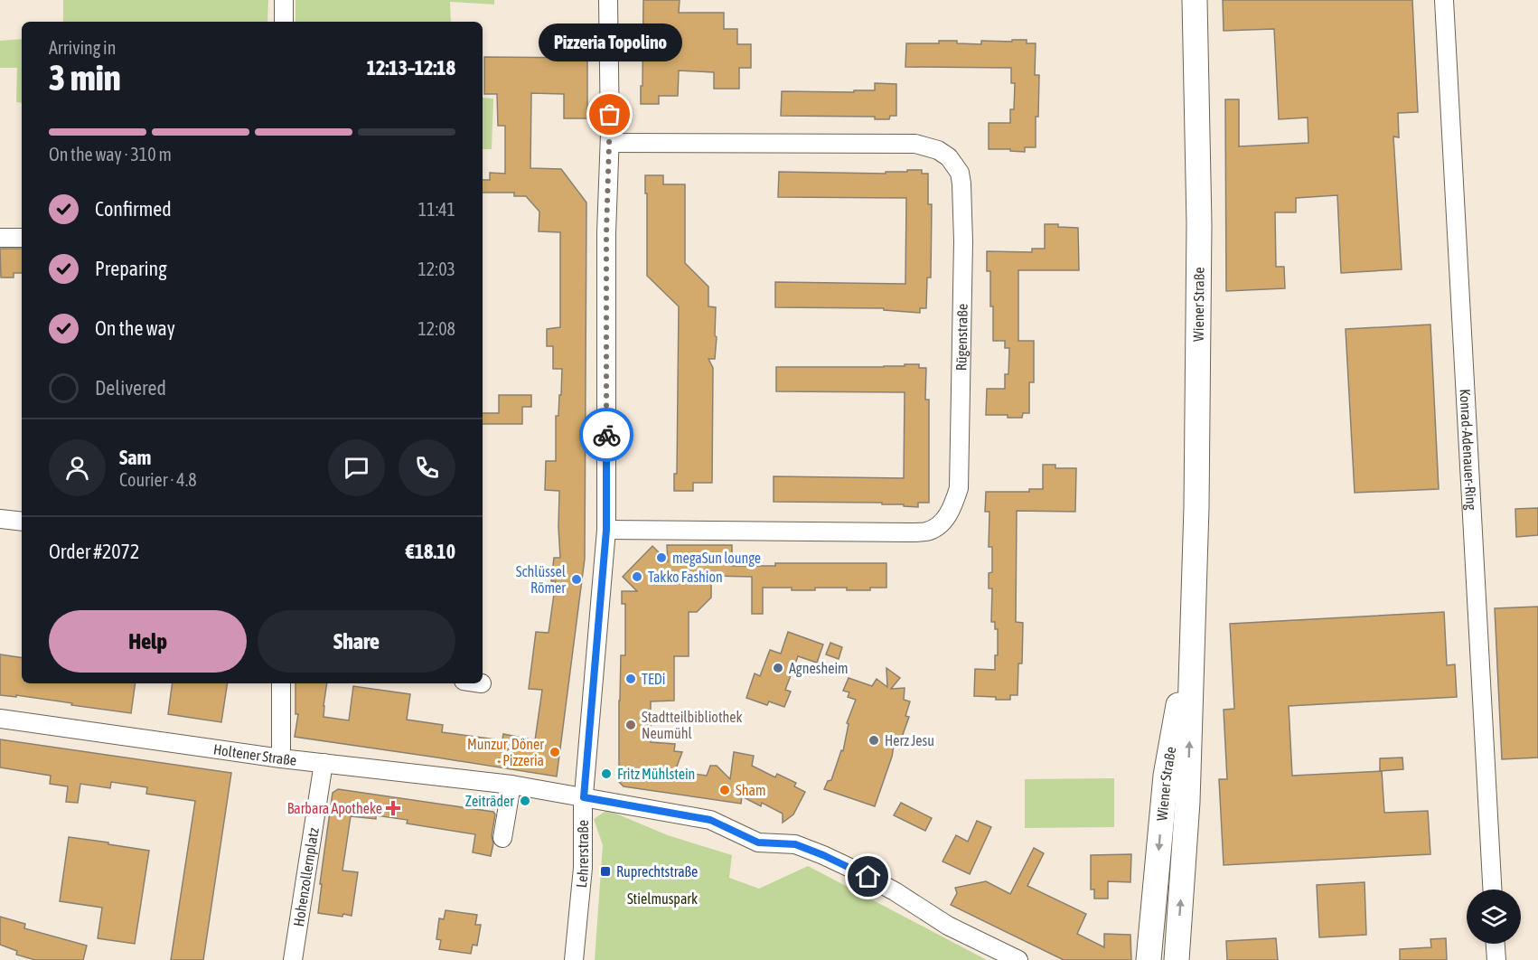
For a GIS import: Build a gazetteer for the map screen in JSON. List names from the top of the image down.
{
  "streets": {
    "street": [
      "Wiener Straße",
      "Rügenstraße",
      "Konrad-Adenauer-Ring",
      "Holtener Straße",
      "Lehrerstraße",
      "Hohenzollernplatz"
    ]
  },
  "crossings": [
    ["Rügenstraße", "Lehrerstraße"],
    ["Holtener Straße", "Lehrerstraße"],
    ["Holtener Straße", "Hohenzollernplatz"]
  ],
  "parks": ["Stielmuspark"],
  "places": {
    "other": [
      "Pizzeria Topolino",
      "megaSun lounge",
      "Takko Fashion",
      "Schlüssel Römer",
      "Agnesheim",
      "TEDi",
      "Stadtteilbibliothek Neumühl",
      "Herz Jesu",
      "Munzur, Döner - Pizzeria",
      "Fritz Mühlstein",
      "Sham",
      "Zeiträder"
    ],
    "health": ["Barbara Apotheke"],
    "transit": ["Ruprechtstraße"]
  },
  "page": {
    "heading": ["3 min", "Arriving in", "12:13–12:18"],
    "panel": [
      "Sam",
      "Courier · 4.8",
      "Order #2072",
      "€18.10"
    ],
    "bubble": "Pizzeria Topolino",
    "bar": "On the way · 310 m",
    "list": [
      ["Confirmed", "11:41"],
      ["Preparing", "12:03"],
      ["On the way", "12:08"],
      "Delivered"
    ],
    "buttons": ["Help", "Share"]
  }
}
